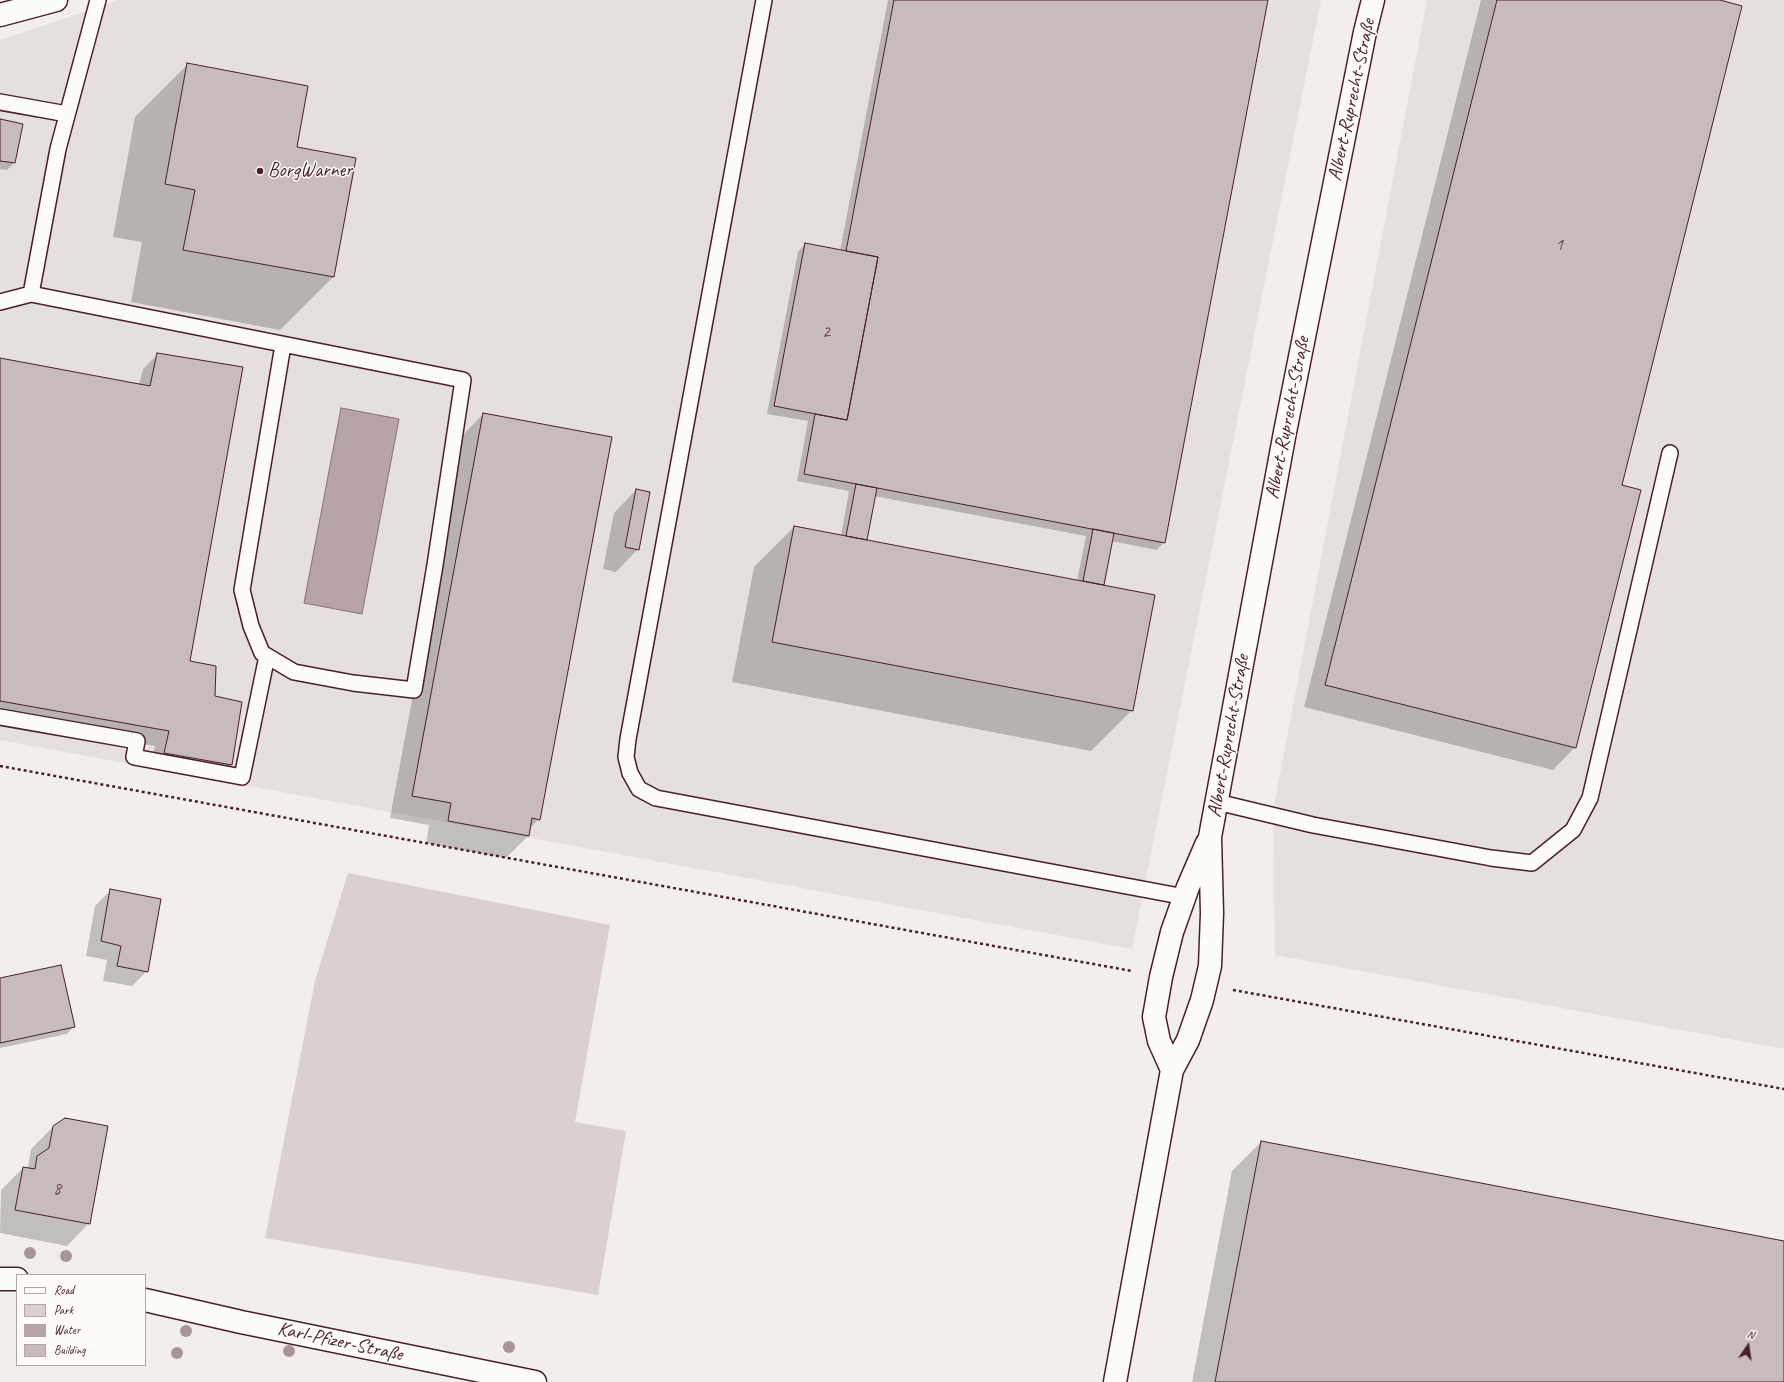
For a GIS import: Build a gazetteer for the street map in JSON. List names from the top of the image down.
{
  "streets": {
    "street": ["Albert-Ruprecht-Straße", "Karl-Pfizer-Straße"]
  },
  "places": ["BorgWarner"],
  "house_numbers": ["1", "2", "8"],
  "legend": [
    "Road",
    "Park",
    "Water",
    "Building"
  ],
  "north": "top"
}
